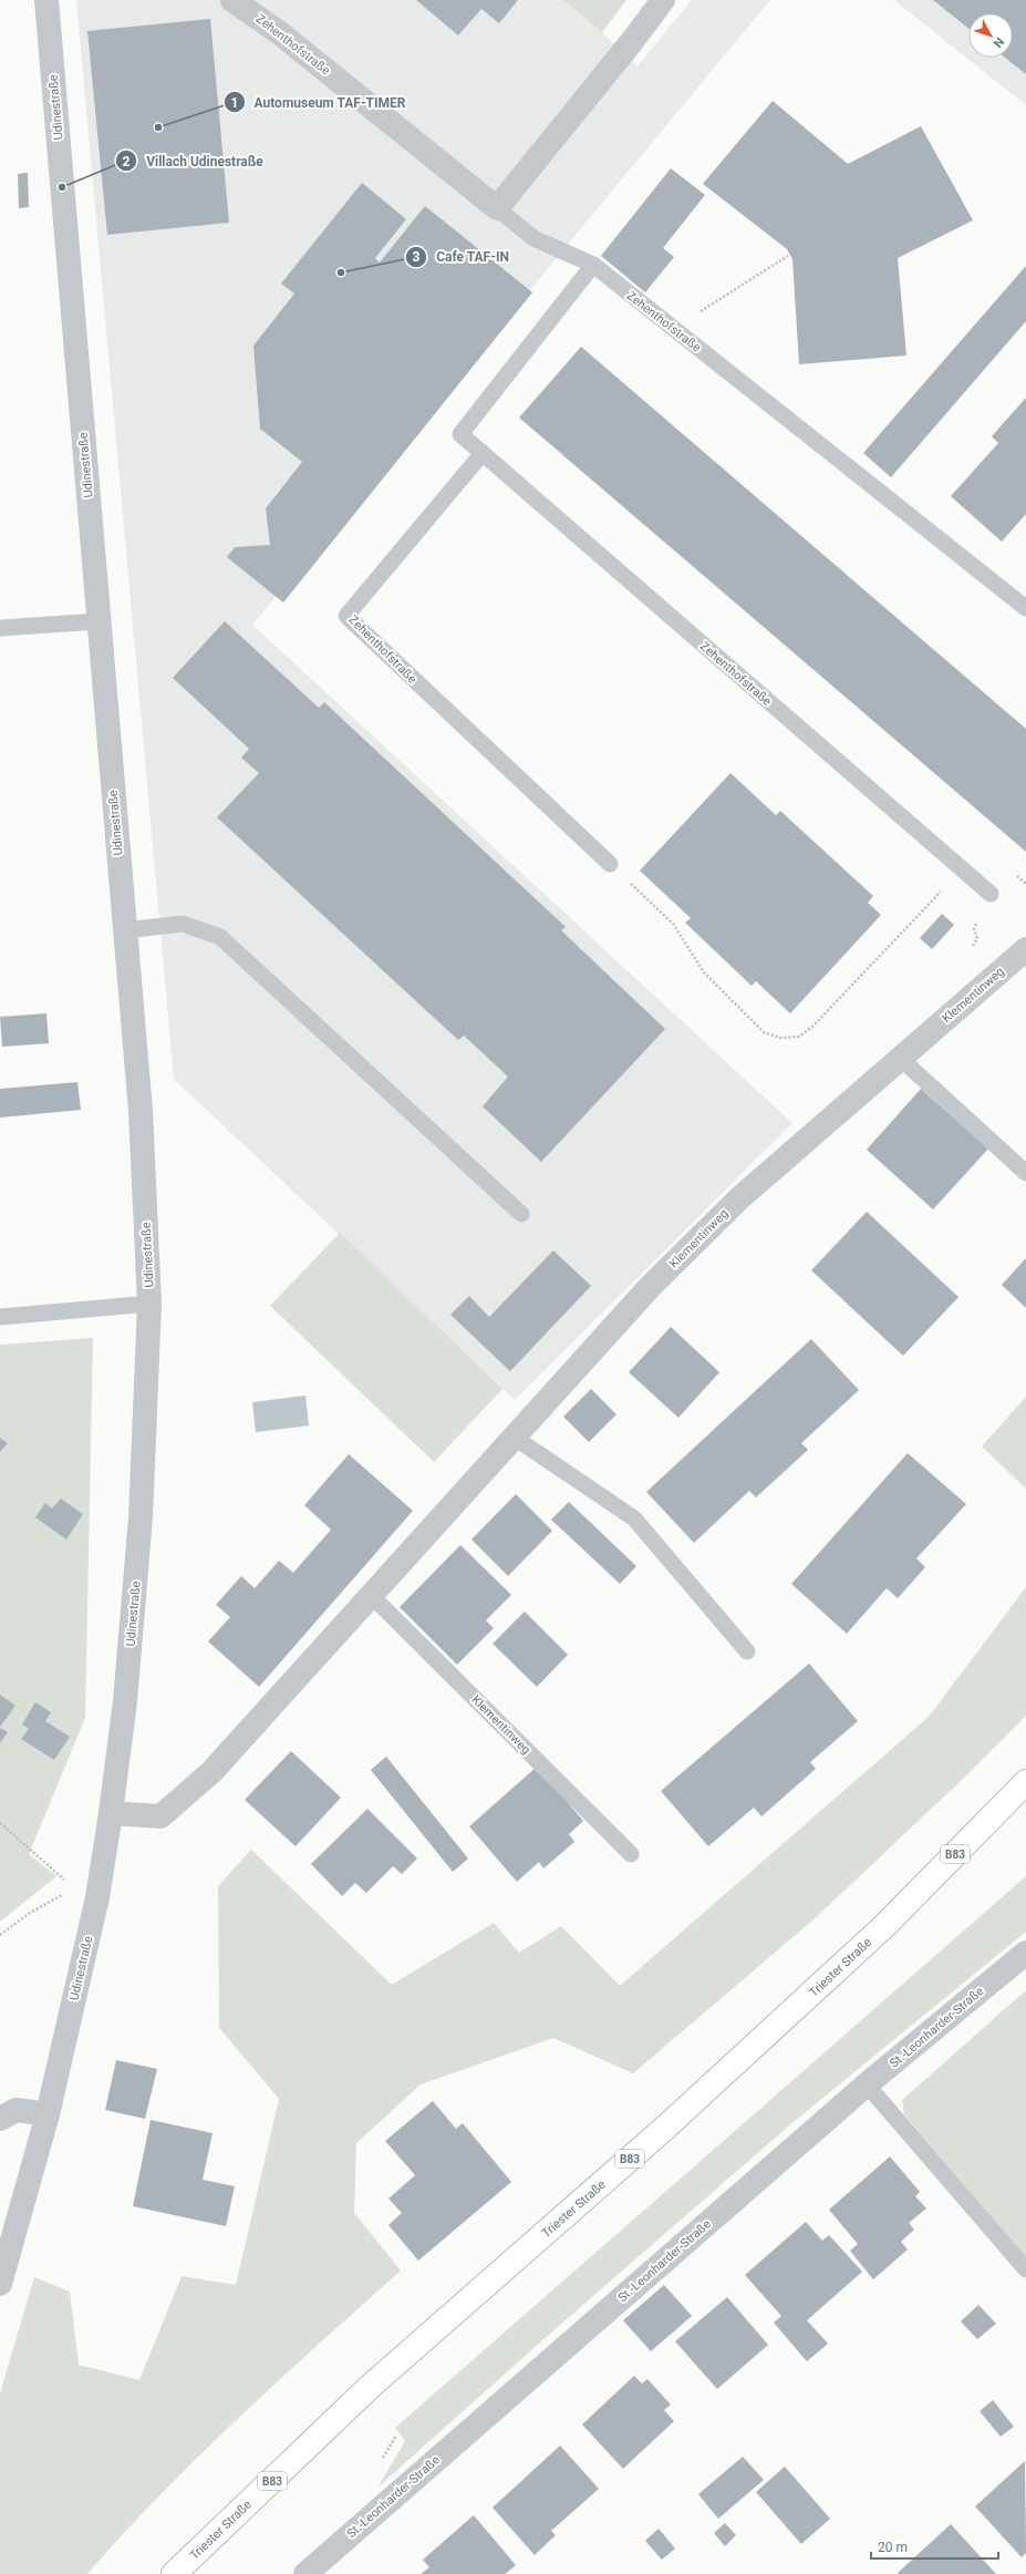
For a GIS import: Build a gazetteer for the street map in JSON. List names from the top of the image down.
{
  "streets": {
    "main road": ["B83", "Triester Straße"],
    "street": [
      "Zehenthofstraße",
      "Udinestraße",
      "Klementinweg",
      "St.-Leonharder-Straße"
    ]
  },
  "crossings": [
    ["Udinestraße", "Klementinweg"]
  ],
  "places": ["Automuseum TAF-TIMER", "Villach Udinestraße", "Cafe TAF-IN"],
  "scale_bar": "20 m",
  "north": "bottom right"
}
